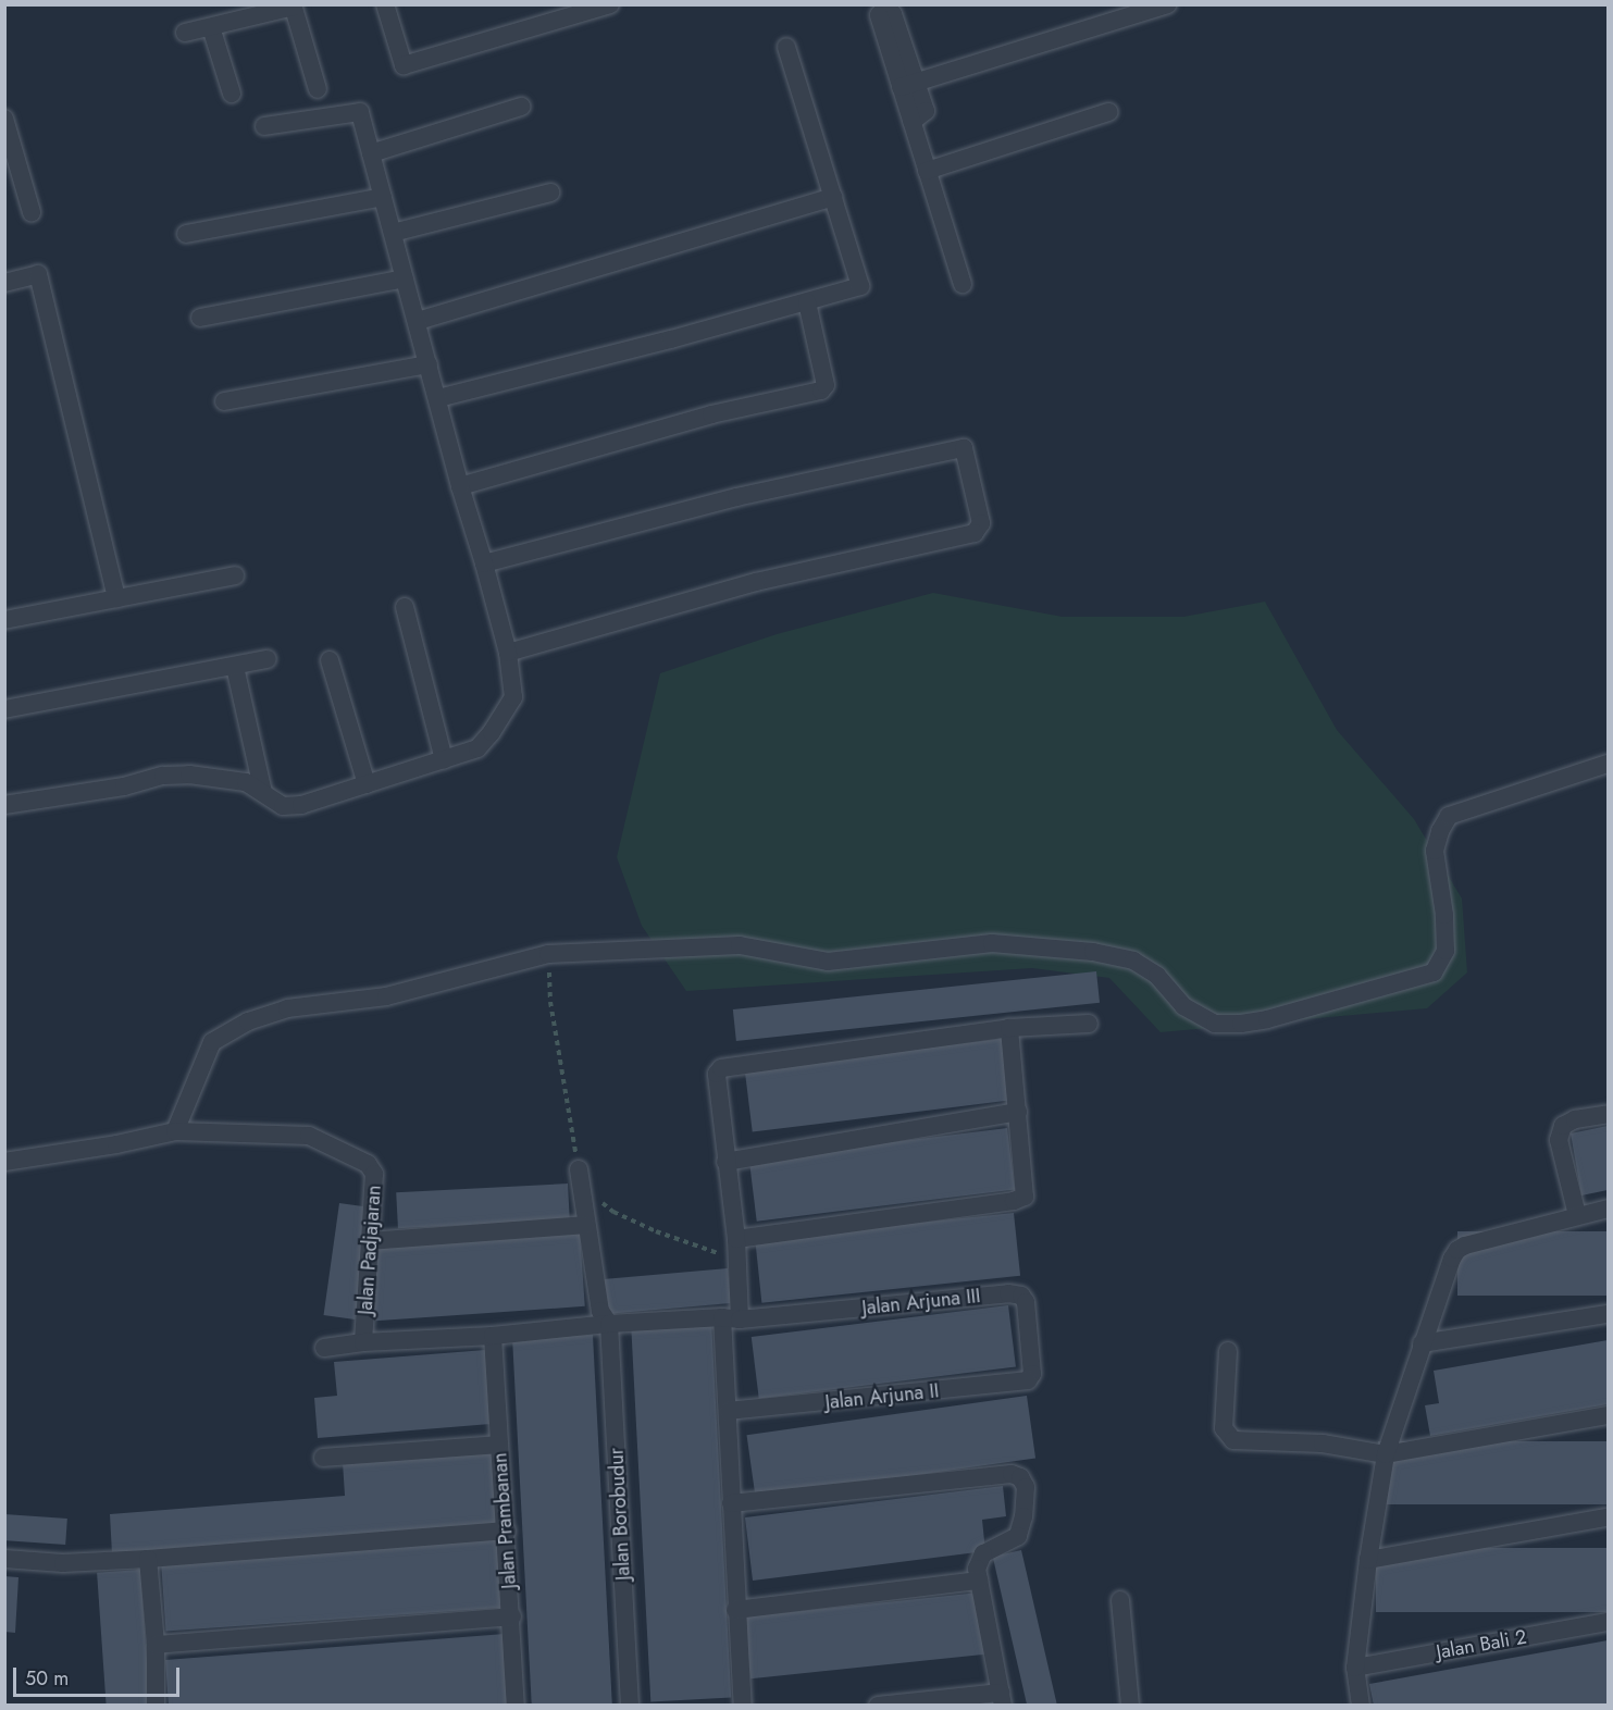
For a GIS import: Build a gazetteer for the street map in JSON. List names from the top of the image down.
{
  "streets": {
    "street": [
      "Jalan Padjajaran",
      "Jalan Arjuna III",
      "Jalan Arjuna II",
      "Jalan Borobudur",
      "Jalan Prambanan",
      "Jalan Bali 2"
    ]
  },
  "crossings": [
    ["Jalan Arjuna III", "Jalan Arjuna II"]
  ],
  "scale_bar": "50 m"
}
